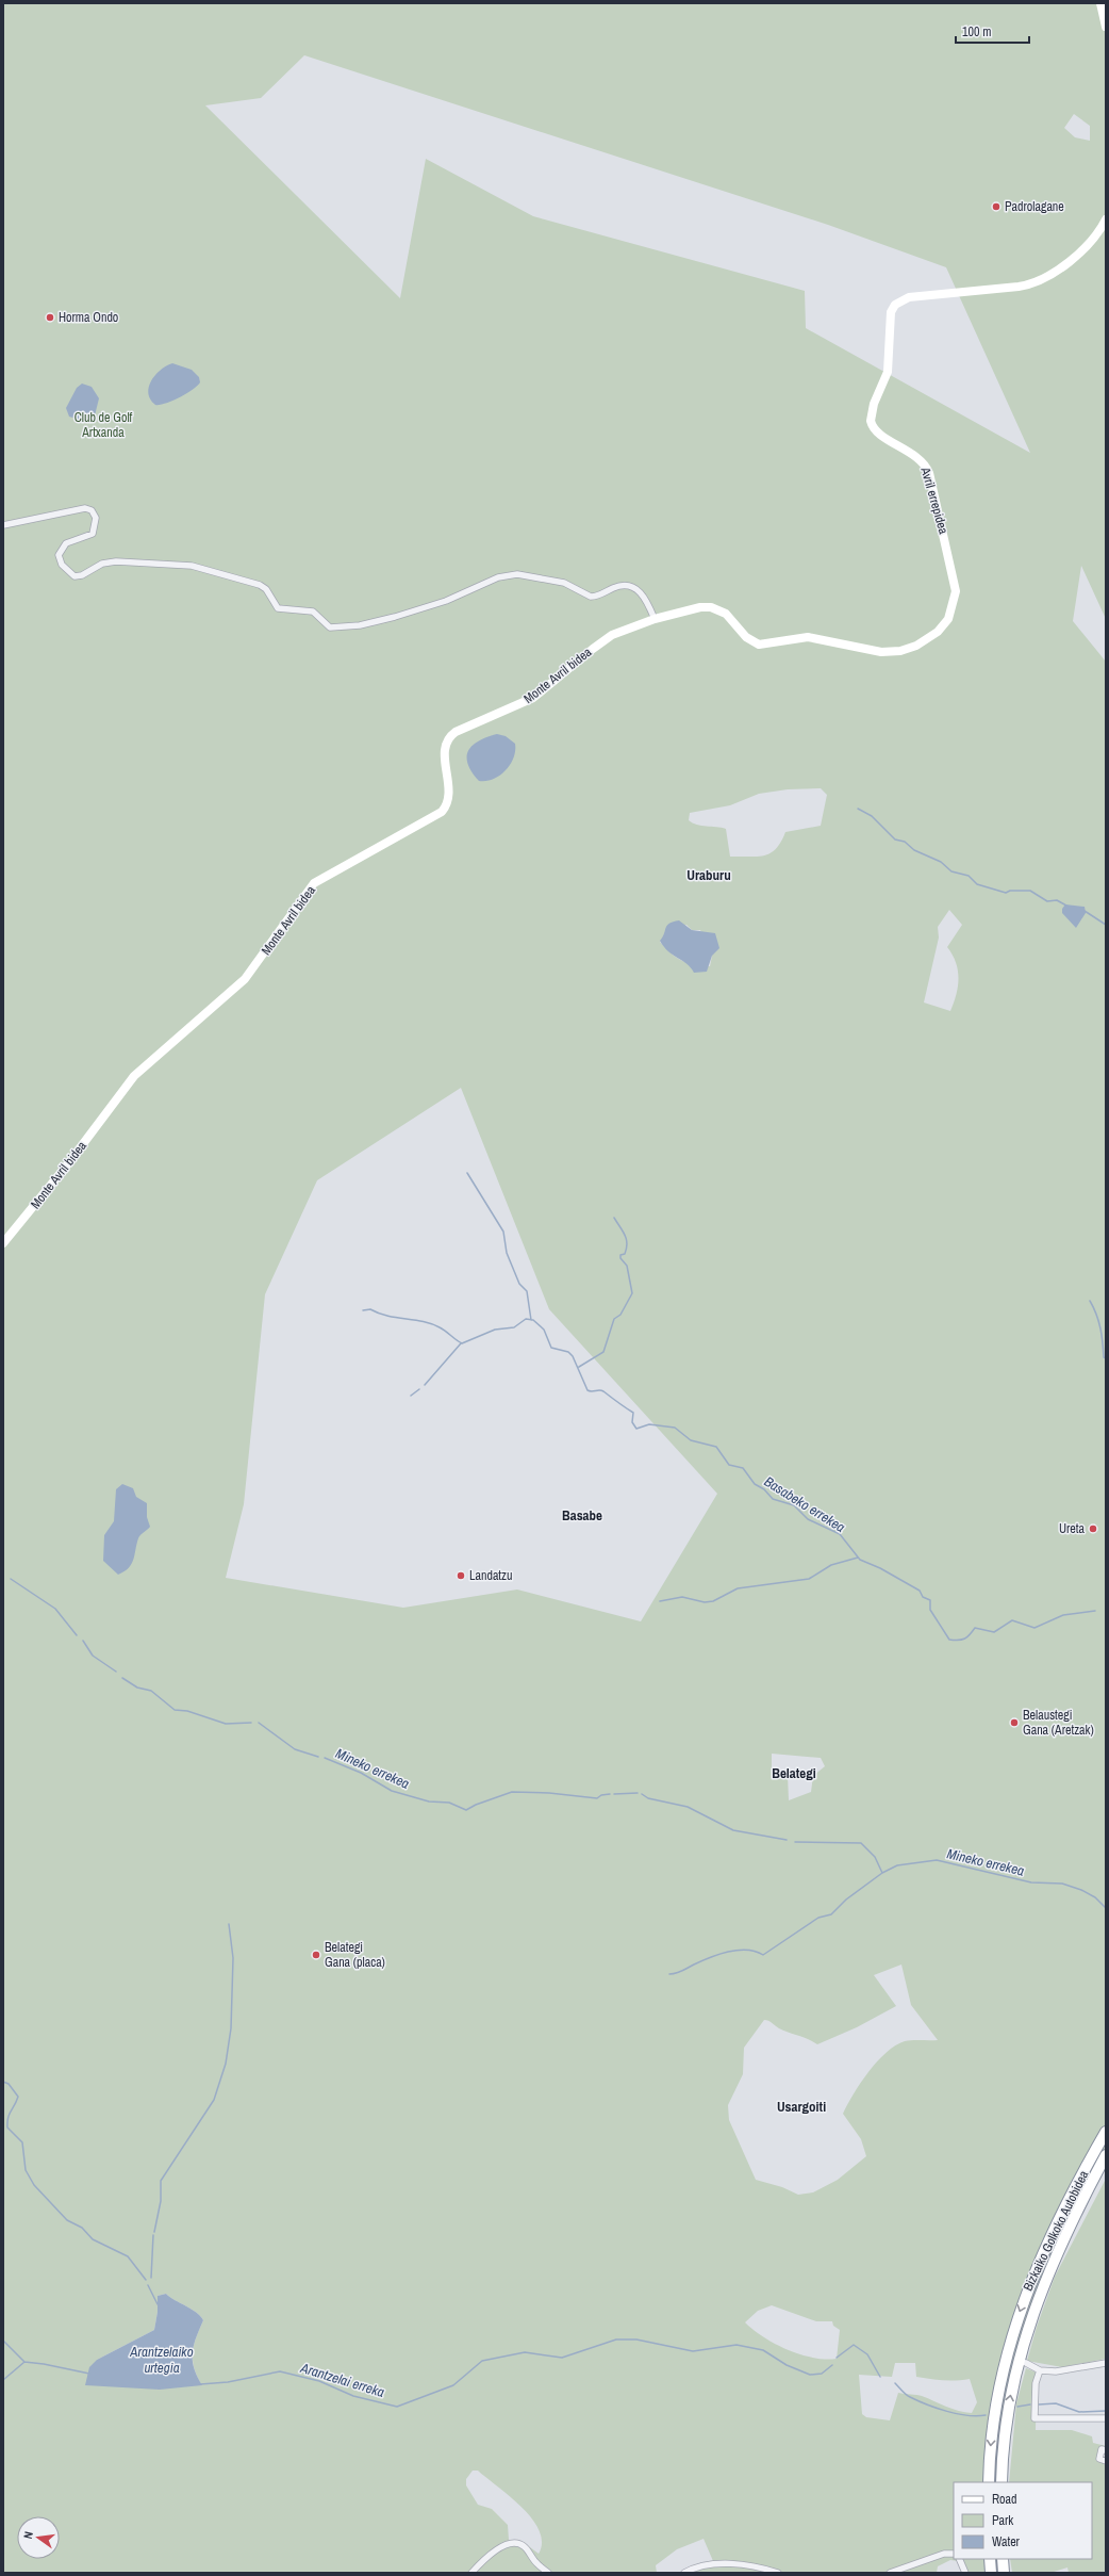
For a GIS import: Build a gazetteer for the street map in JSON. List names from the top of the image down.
{
  "streets": {
    "highway": ["Bizkaiko Golkoko Autobidea"],
    "street": ["Avril errepidea", "Monte Avril bidea"]
  },
  "crossings": [
    ["Avril errepidea", "Monte Avril bidea"]
  ],
  "districts": [
    "Uraburu",
    "Basabe",
    "Belategi",
    "Usargoiti"
  ],
  "water": [
    "Basabeko errekea",
    "Mineko errekea",
    "Arantzelaiko urtegia",
    "Arantzelai erreka"
  ],
  "parks": ["Club de Golf Artxanda"],
  "places": [
    "Padrolagane",
    "Horma Ondo",
    "Ureta",
    "Landatzu",
    "Belaustegi Gana (Aretzak)",
    "Belategi Gana (placa)"
  ],
  "legend": ["Road", "Park", "Water"],
  "scale_bar": "100 m",
  "north": "left"
}
